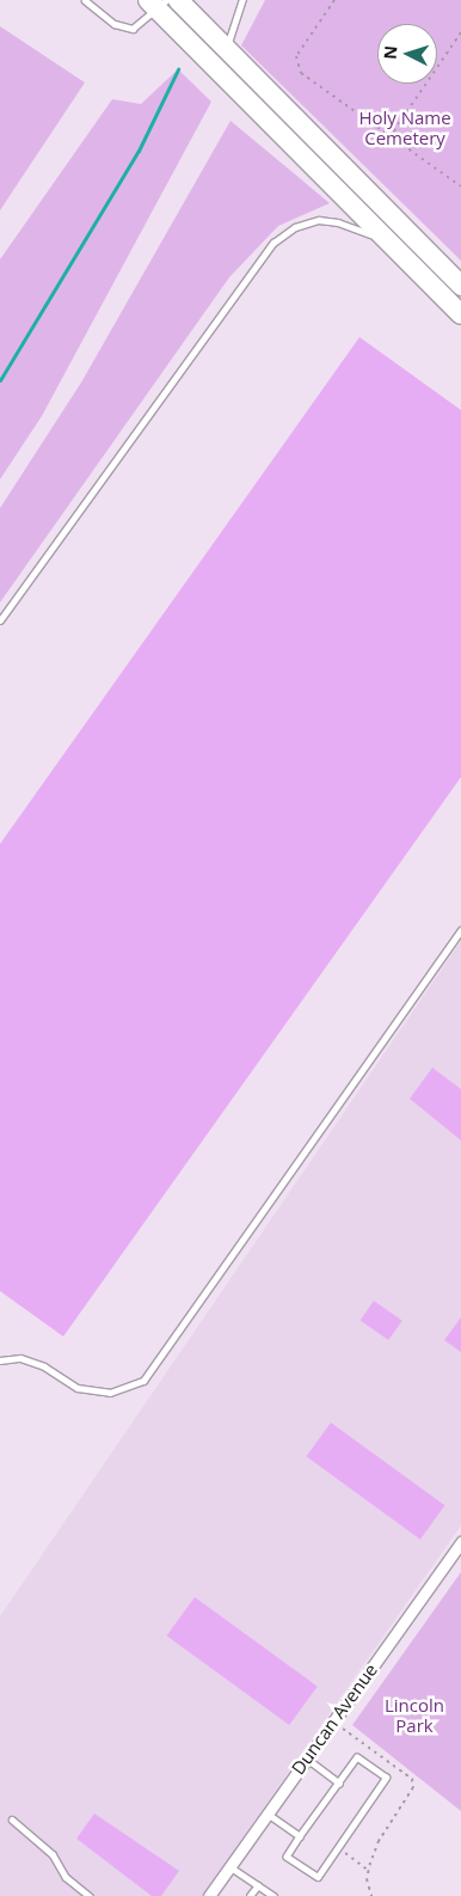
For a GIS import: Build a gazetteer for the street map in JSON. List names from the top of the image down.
{
  "streets": {
    "street": ["Duncan Avenue"]
  },
  "parks": ["Holy Name Cemetery", "Lincoln Park"],
  "north": "left"
}
